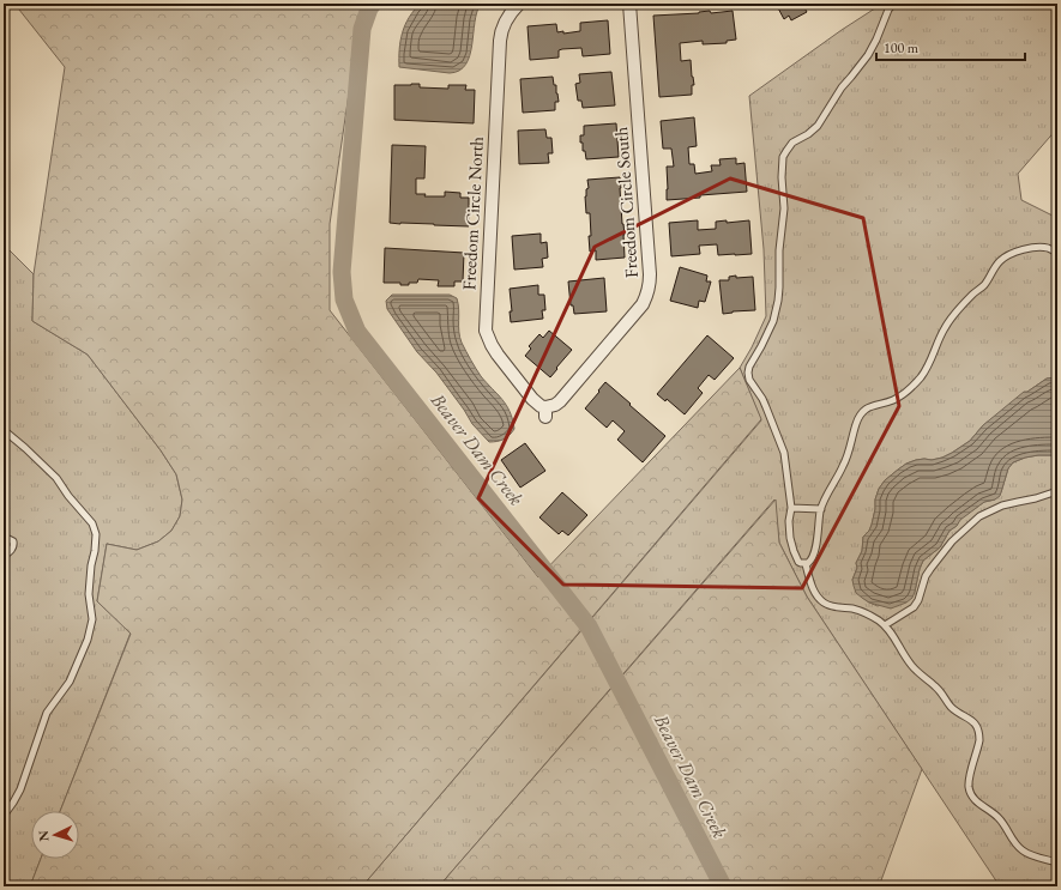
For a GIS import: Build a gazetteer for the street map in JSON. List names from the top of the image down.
{
  "streets": {
    "street": ["Freedom Circle South", "Freedom Circle North"]
  },
  "crossings": [
    ["Freedom Circle South", "Freedom Circle North"]
  ],
  "water": ["Beaver Dam Creek"],
  "scale_bar": "100 m",
  "north": "left"
}
